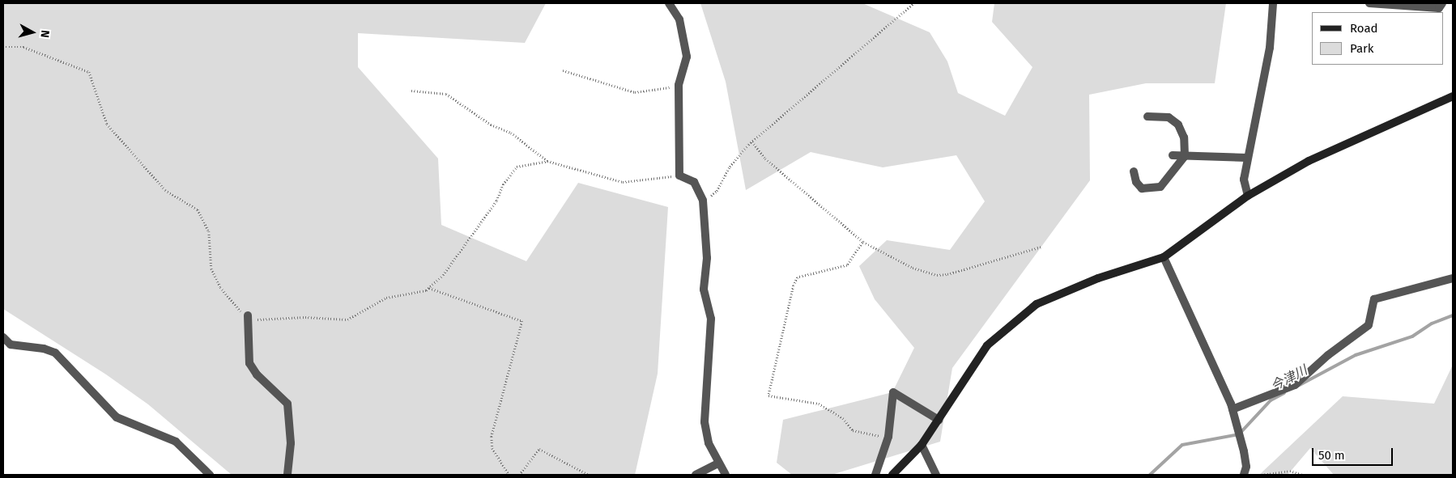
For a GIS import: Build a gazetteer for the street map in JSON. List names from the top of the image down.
{
  "water": ["今津川"],
  "legend": ["Road", "Park"],
  "scale_bar": "50 m",
  "north": "right"
}
